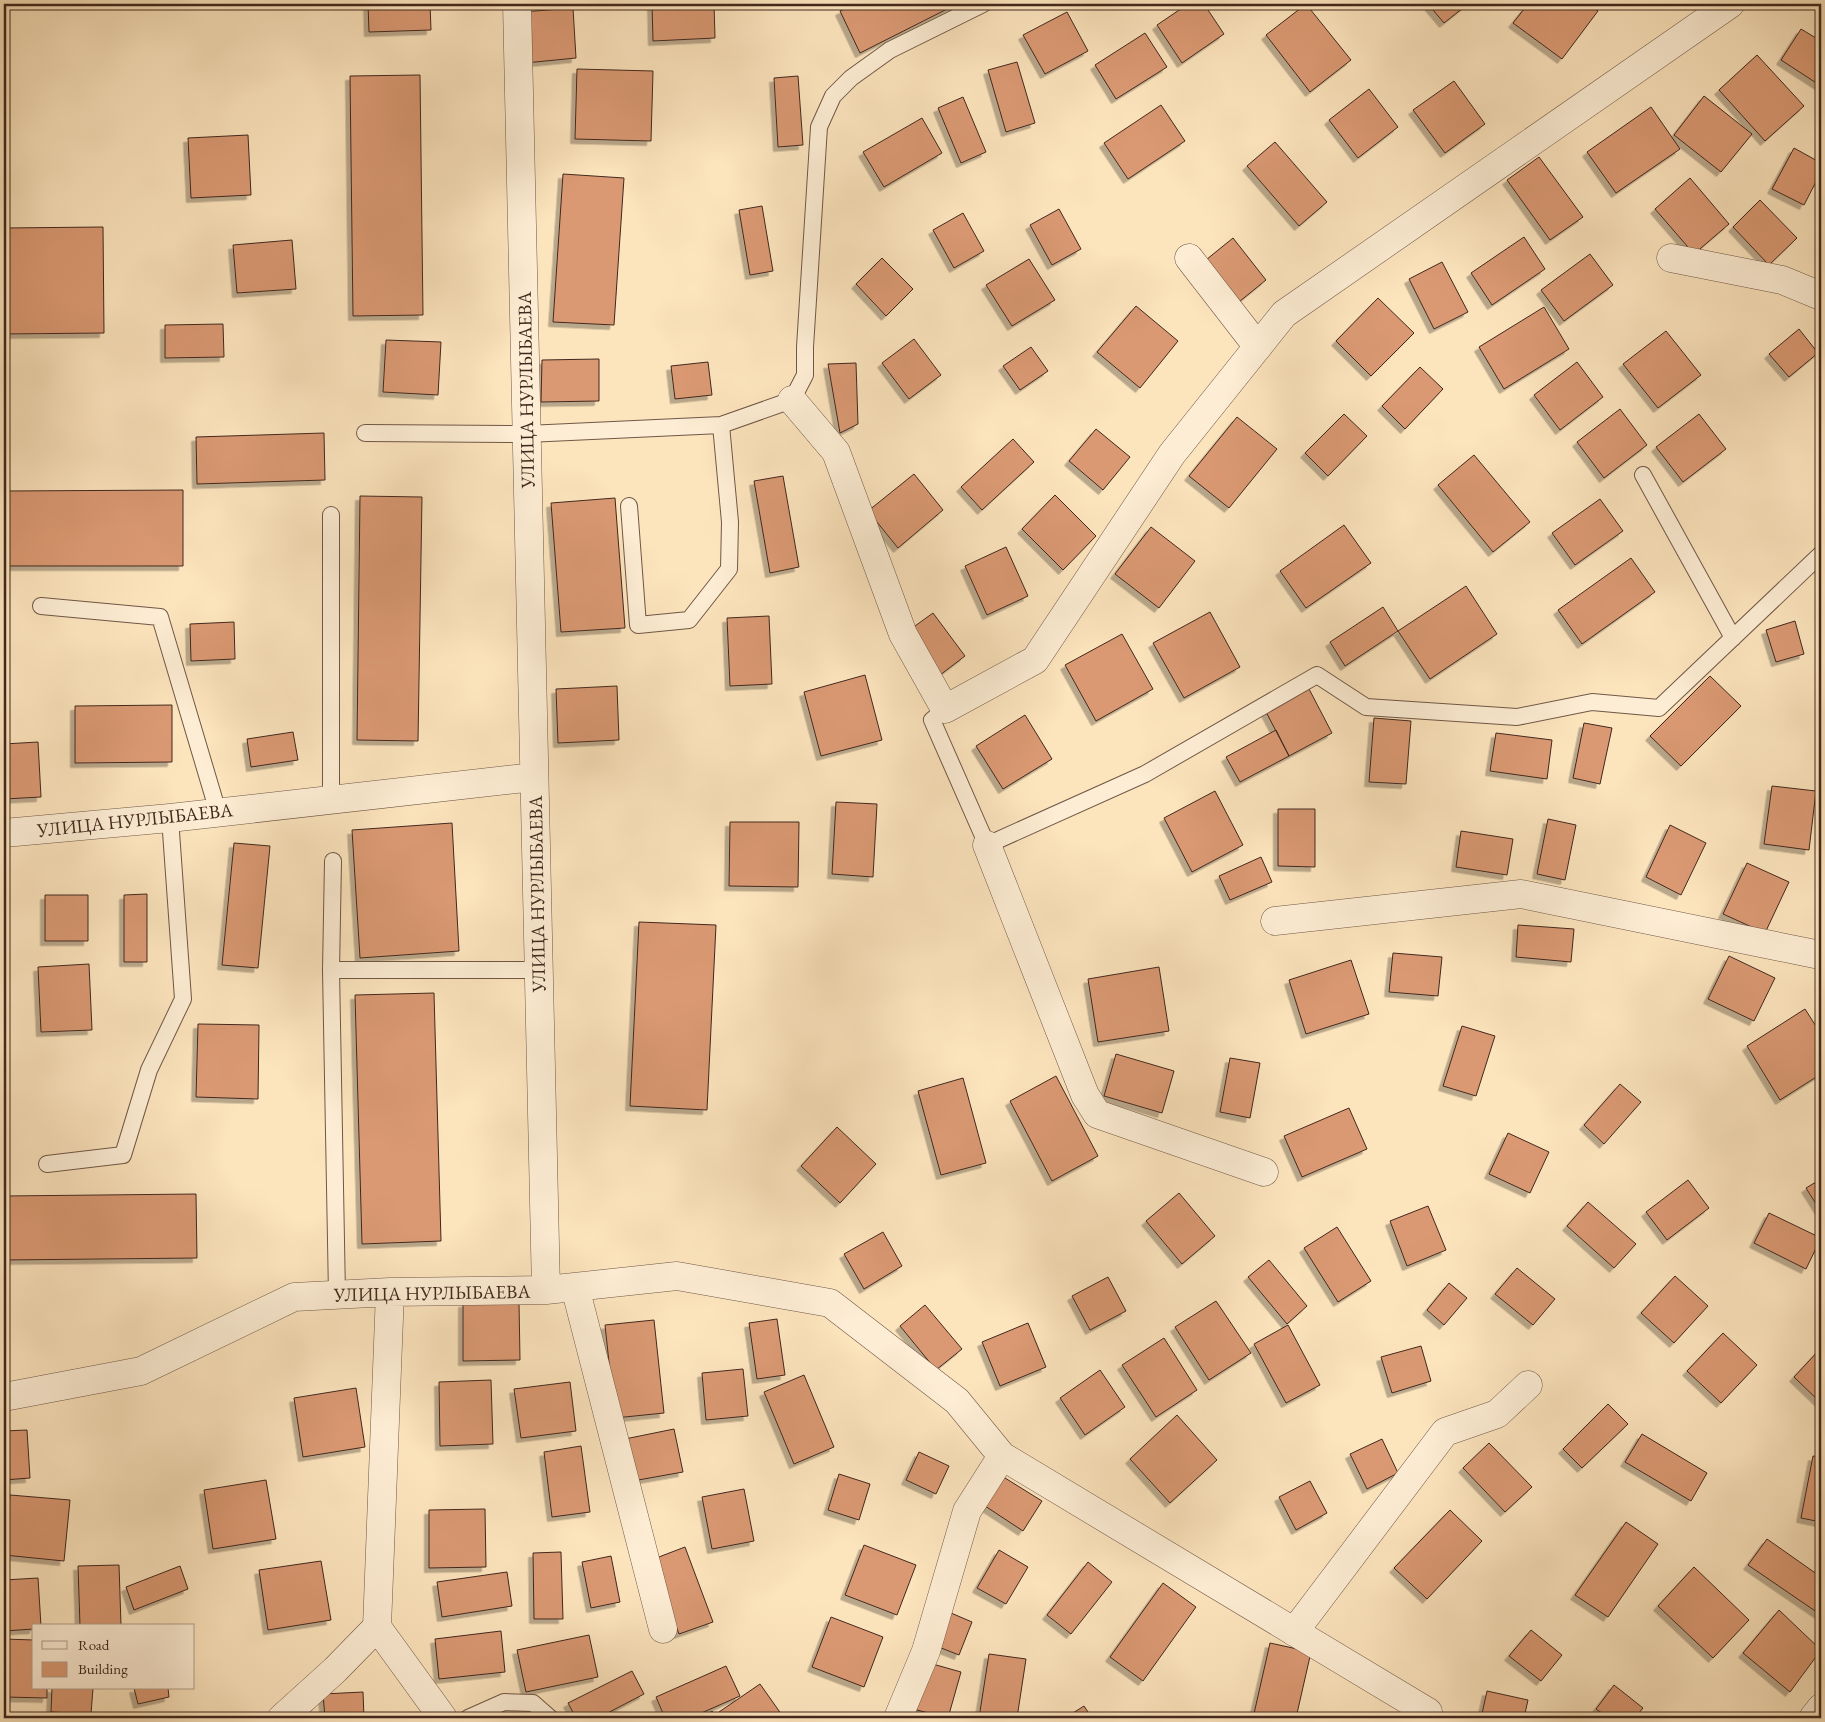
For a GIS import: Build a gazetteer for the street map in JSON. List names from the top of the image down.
{
  "streets": {
    "street": ["УЛИЦА НУРЛЫБАЕВА"]
  },
  "legend": ["Road", "Building"]
}
